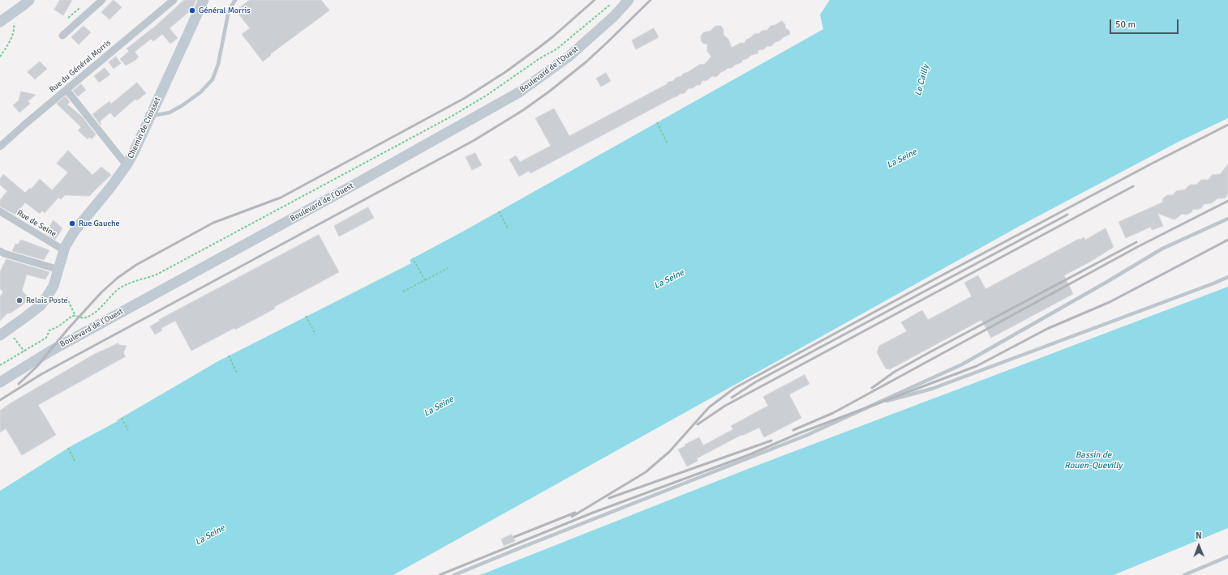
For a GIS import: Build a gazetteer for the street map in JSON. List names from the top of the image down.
{
  "streets": {
    "main road": ["Boulevard de l'Ouest", "Chemin de Croisset"],
    "street": ["Rue du Général Morris", "Rue de Seine"]
  },
  "crossings": [
    ["Chemin de Croisset", "Rue de Seine"]
  ],
  "water": ["Le Cailly", "La Seine", "Bassin de Rouen-Quevilly"],
  "places": ["Général Morris", "Rue Gauche", "Relais Poste"],
  "scale_bar": "50 m",
  "north": "top"
}
